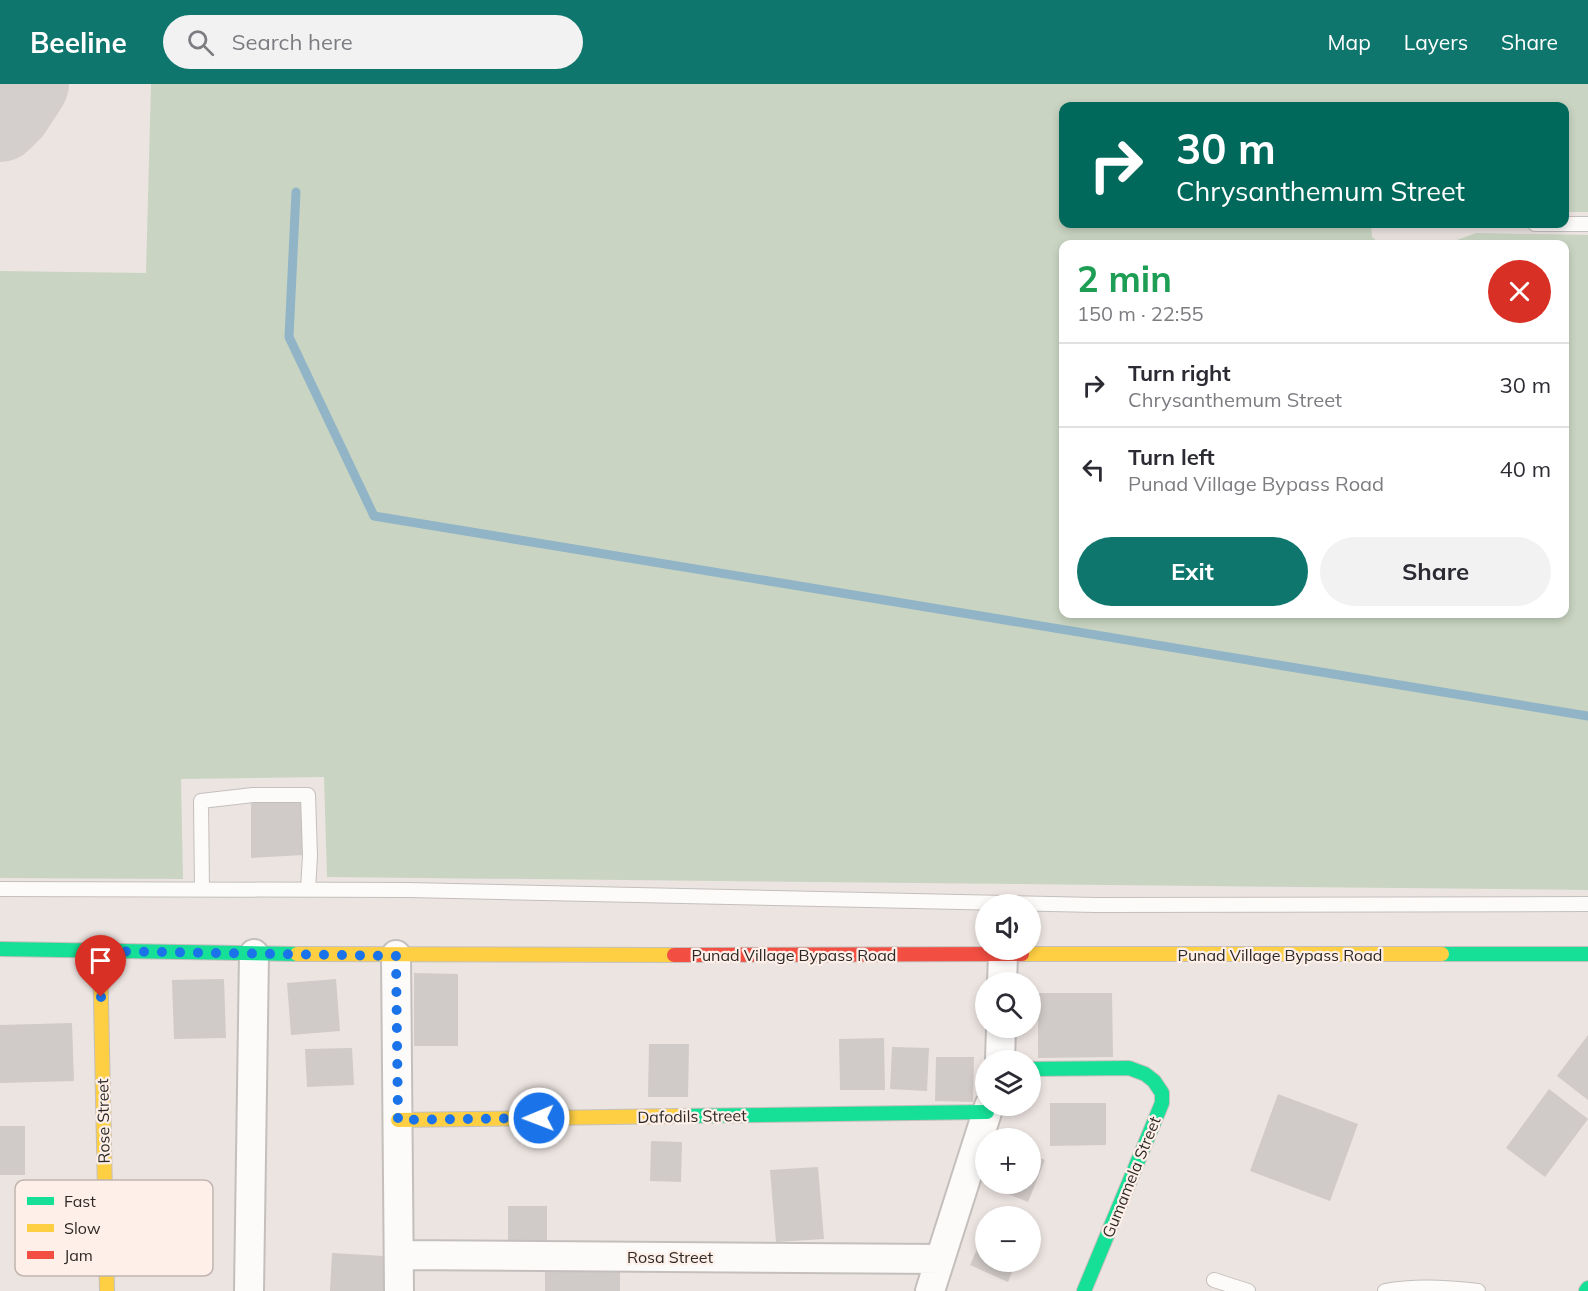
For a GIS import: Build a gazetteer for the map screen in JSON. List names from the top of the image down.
{
  "streets": {
    "main road": [
      "Punad Village Bypass Road",
      "Dafodils Street",
      "Rose Street",
      "Gumamela Street"
    ],
    "street": ["Rosa Street"]
  },
  "crossings": [
    ["Punad Village Bypass Road", "Rose Street"]
  ],
  "legend": ["Fast", "Slow", "Jam"],
  "page": {
    "header": "Beeline",
    "search": "Search here",
    "nav": ["Map", "Layers", "Share"],
    "turn": ["30 m", "Chrysanthemum Street"],
    "heading": ["2 min", "150 m · 22:55"],
    "list": [
      {
        "name": "Turn right",
        "note": "Chrysanthemum Street",
        "value": "30 m"
      },
      {
        "name": "Turn left",
        "note": "Punad Village Bypass Road",
        "value": "40 m"
      }
    ],
    "buttons": ["Exit", "Share"],
    "map_buttons": ["+", "−"]
  }
}
